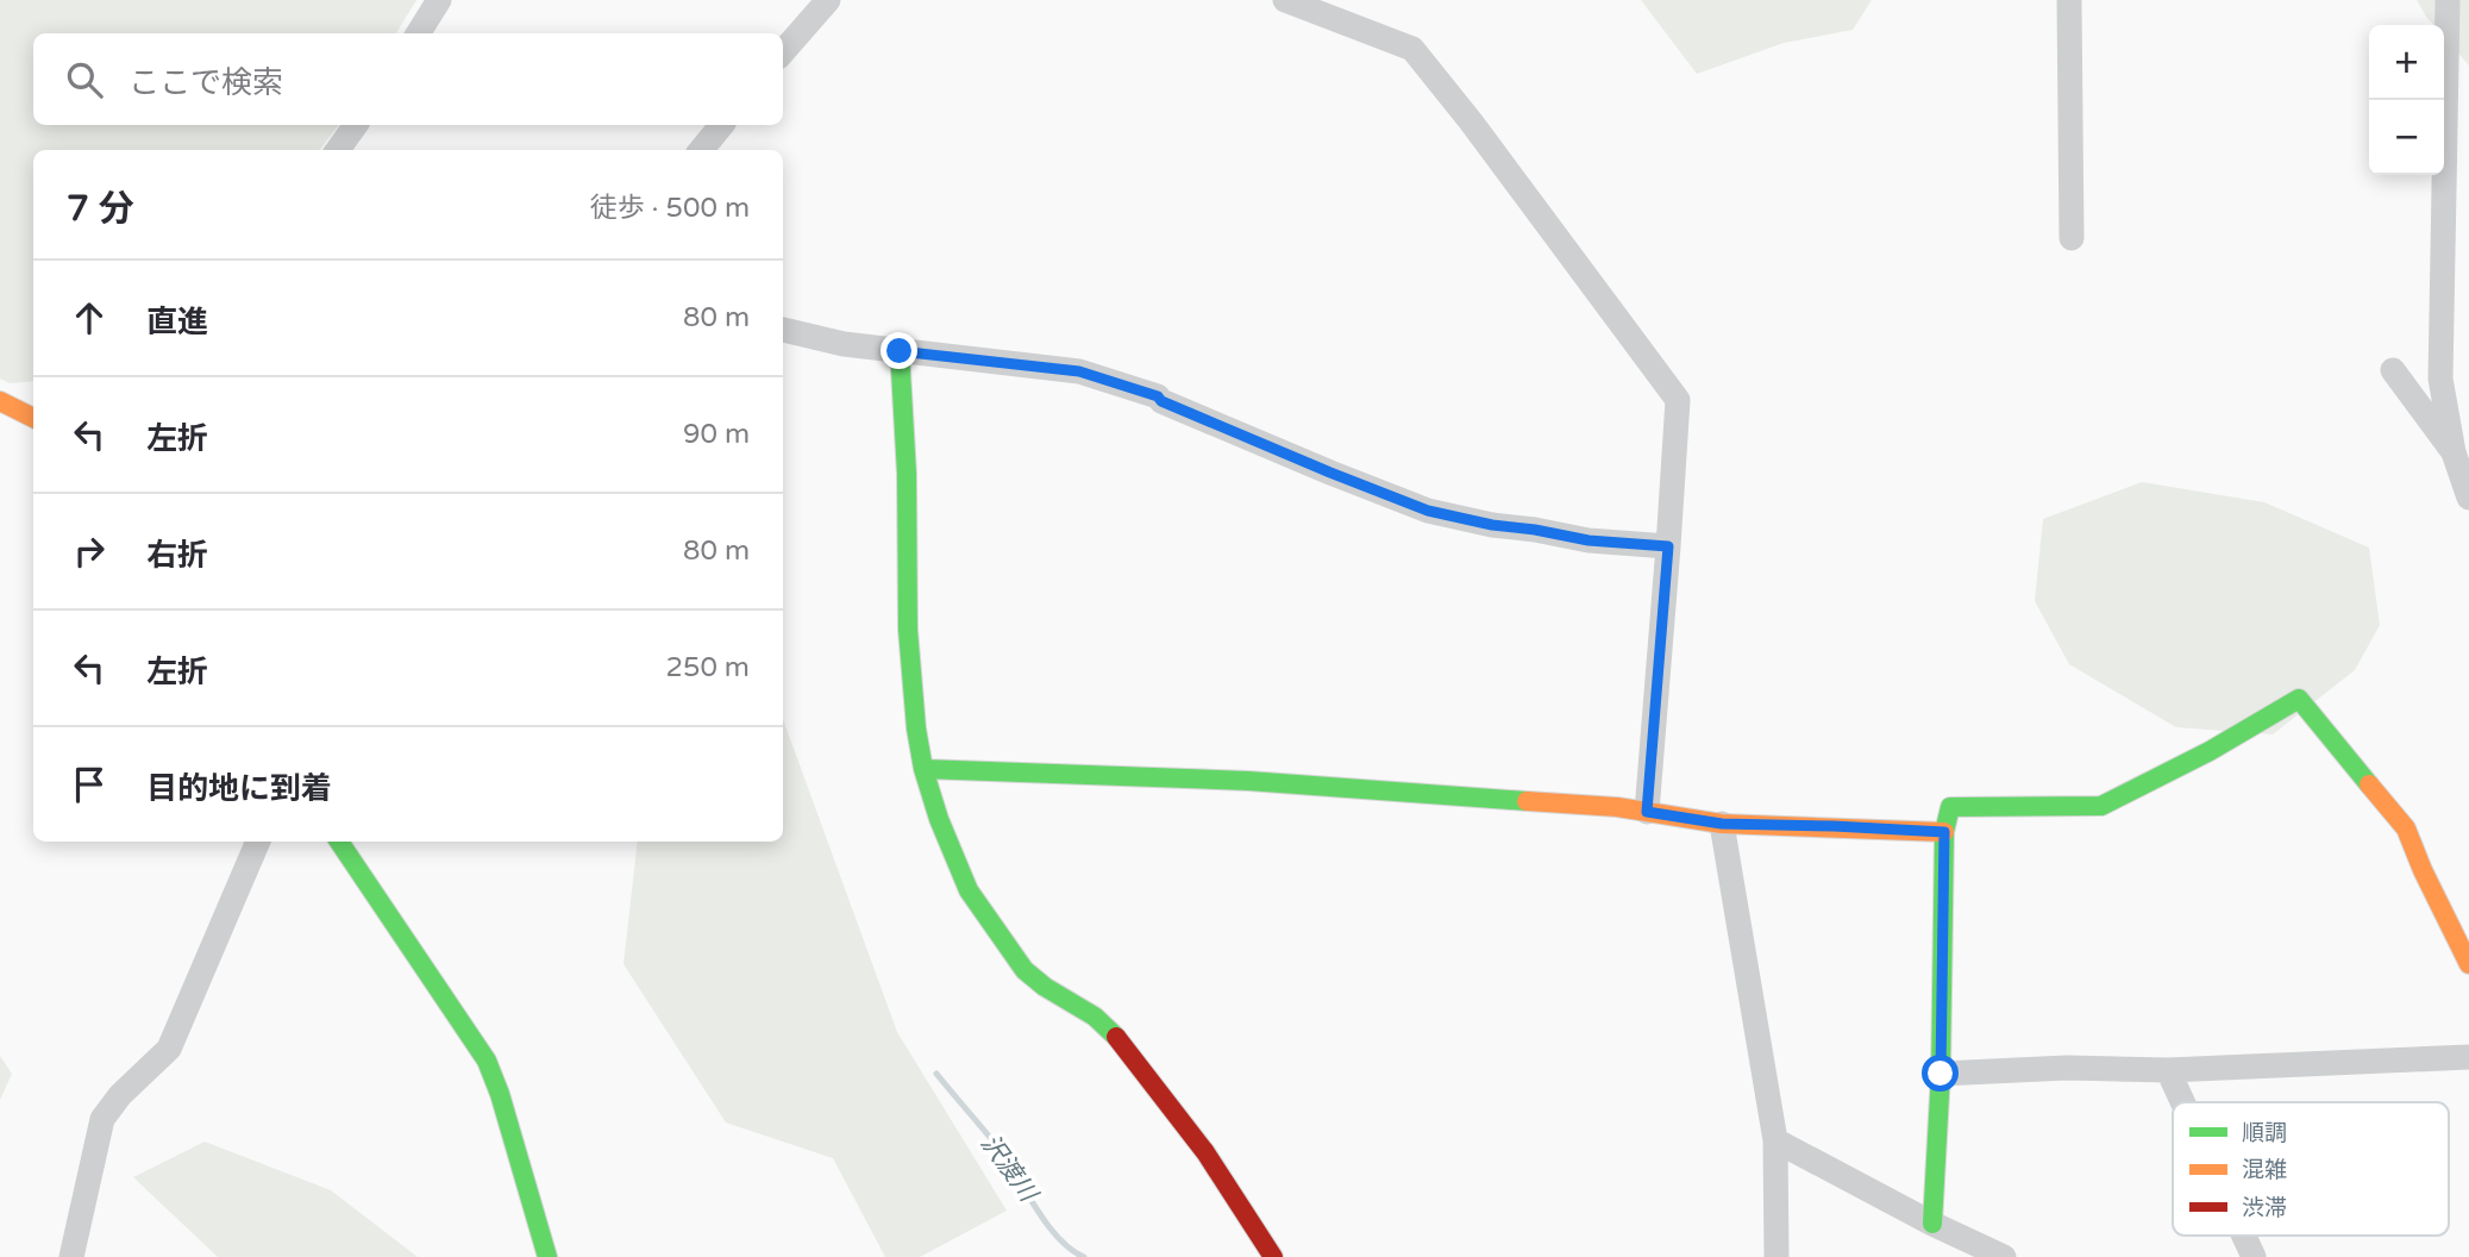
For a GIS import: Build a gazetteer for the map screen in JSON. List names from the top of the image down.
{
  "water": ["沢渡川"],
  "legend": ["順調", "混雑", "渋滞"],
  "page": {
    "map_buttons": ["+", "−"],
    "search": "ここで検索",
    "heading": ["7 分", "徒歩 · 500 m"],
    "list": [
      ["直進", "80 m"],
      ["左折", "90 m"],
      ["右折", "80 m"],
      ["左折", "250 m"],
      "目的地に到着"
    ]
  }
}
